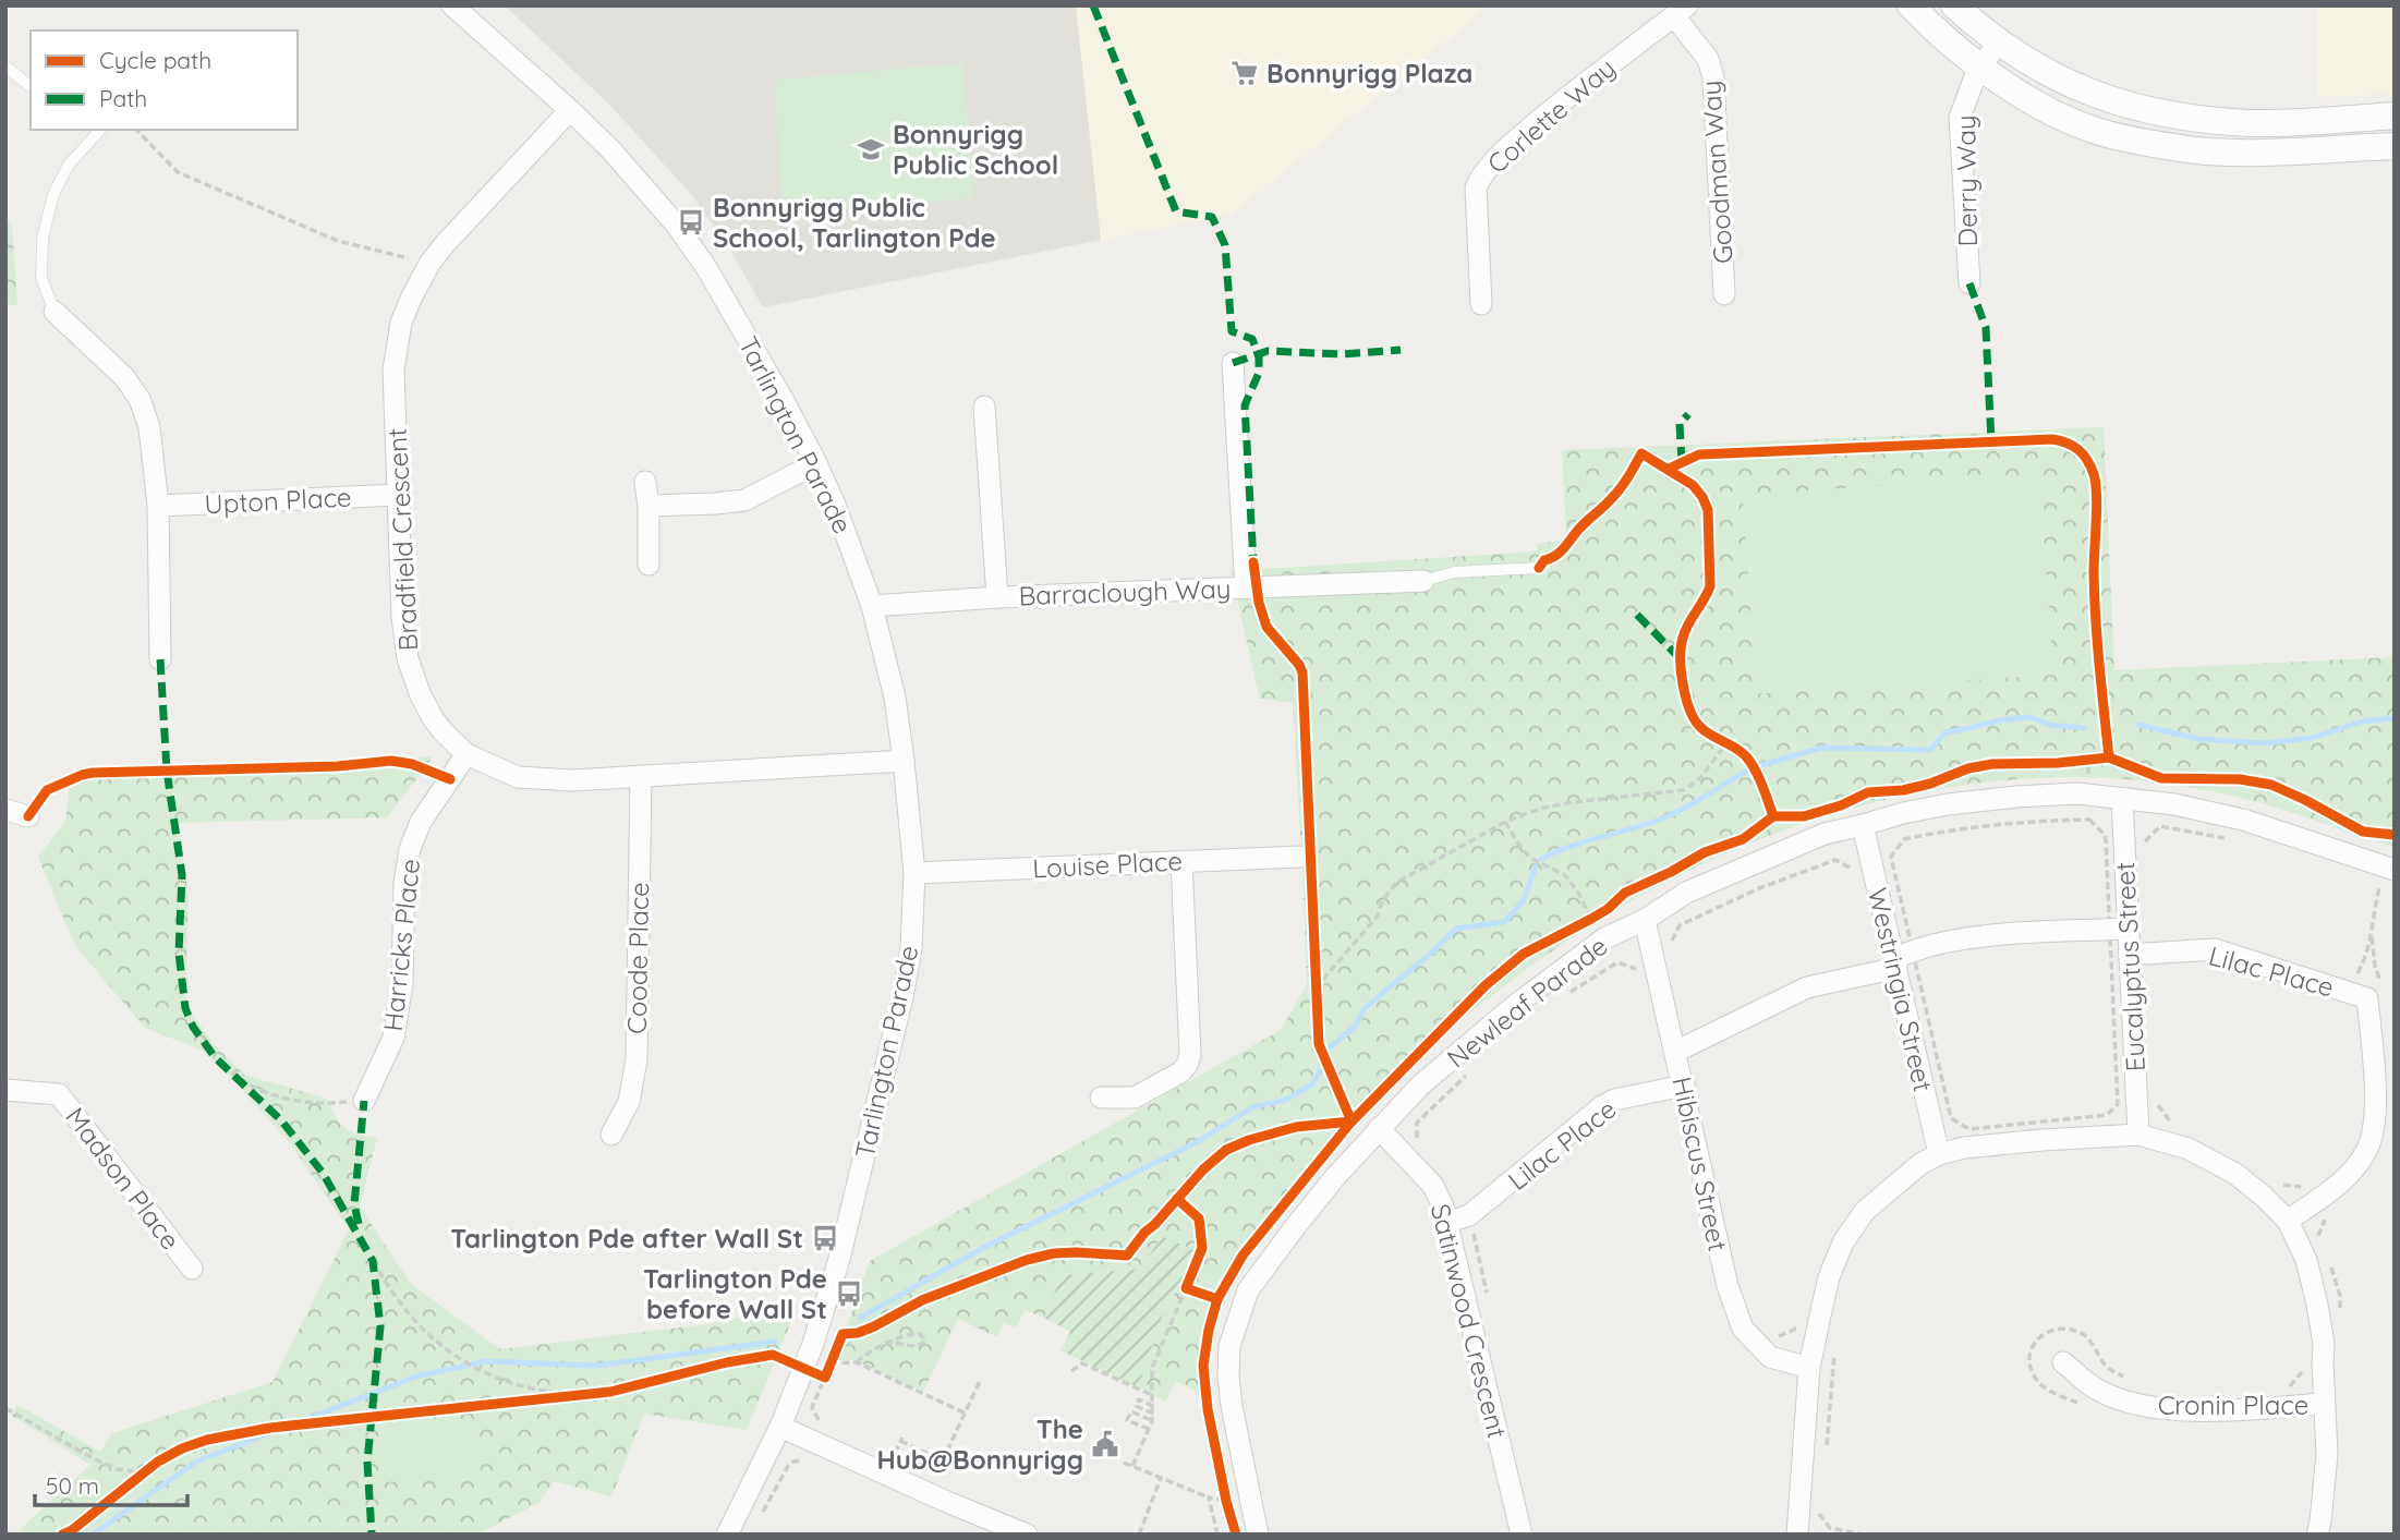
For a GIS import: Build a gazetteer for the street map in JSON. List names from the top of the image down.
{
  "streets": {
    "street": [
      "Corlette Way",
      "Goodman Way",
      "Derry Way",
      "Tarlington Parade",
      "Upton Place",
      "Bradfield Crescent",
      "Barraclough Way",
      "Louise Place",
      "Harricks Place",
      "Coode Place",
      "Eucalyptus Street",
      "Lilac Place",
      "Westringia Street",
      "Newleaf Parade",
      "Hibiscus Street",
      "Madson Place",
      "Satinwood Crescent",
      "Cronin Place"
    ]
  },
  "crossings": [
    ["Corlette Way", "Goodman Way"],
    ["Tarlington Parade", "Bradfield Crescent"],
    ["Tarlington Parade", "Barraclough Way"],
    ["Tarlington Parade", "Louise Place"],
    ["Upton Place", "Bradfield Crescent"],
    ["Bradfield Crescent", "Harricks Place"],
    ["Bradfield Crescent", "Coode Place"],
    ["Eucalyptus Street", "Lilac Place"],
    ["Eucalyptus Street", "Newleaf Parade"],
    ["Lilac Place", "Hibiscus Street"],
    ["Lilac Place", "Satinwood Crescent"],
    ["Westringia Street", "Newleaf Parade"],
    ["Newleaf Parade", "Hibiscus Street"],
    ["Newleaf Parade", "Satinwood Crescent"]
  ],
  "places": {
    "supermarket": ["Bonnyrigg Plaza"],
    "school or university": ["Bonnyrigg Public School"],
    "bus stop": ["Bonnyrigg Public School, Tarlington Pde", "Tarlington Pde after Wall St", "Tarlington Pde before Wall St"],
    "public building": ["The Hub@Bonnyrigg"]
  },
  "legend": ["Cycle path", "Path"],
  "scale_bar": "50 m"
}
